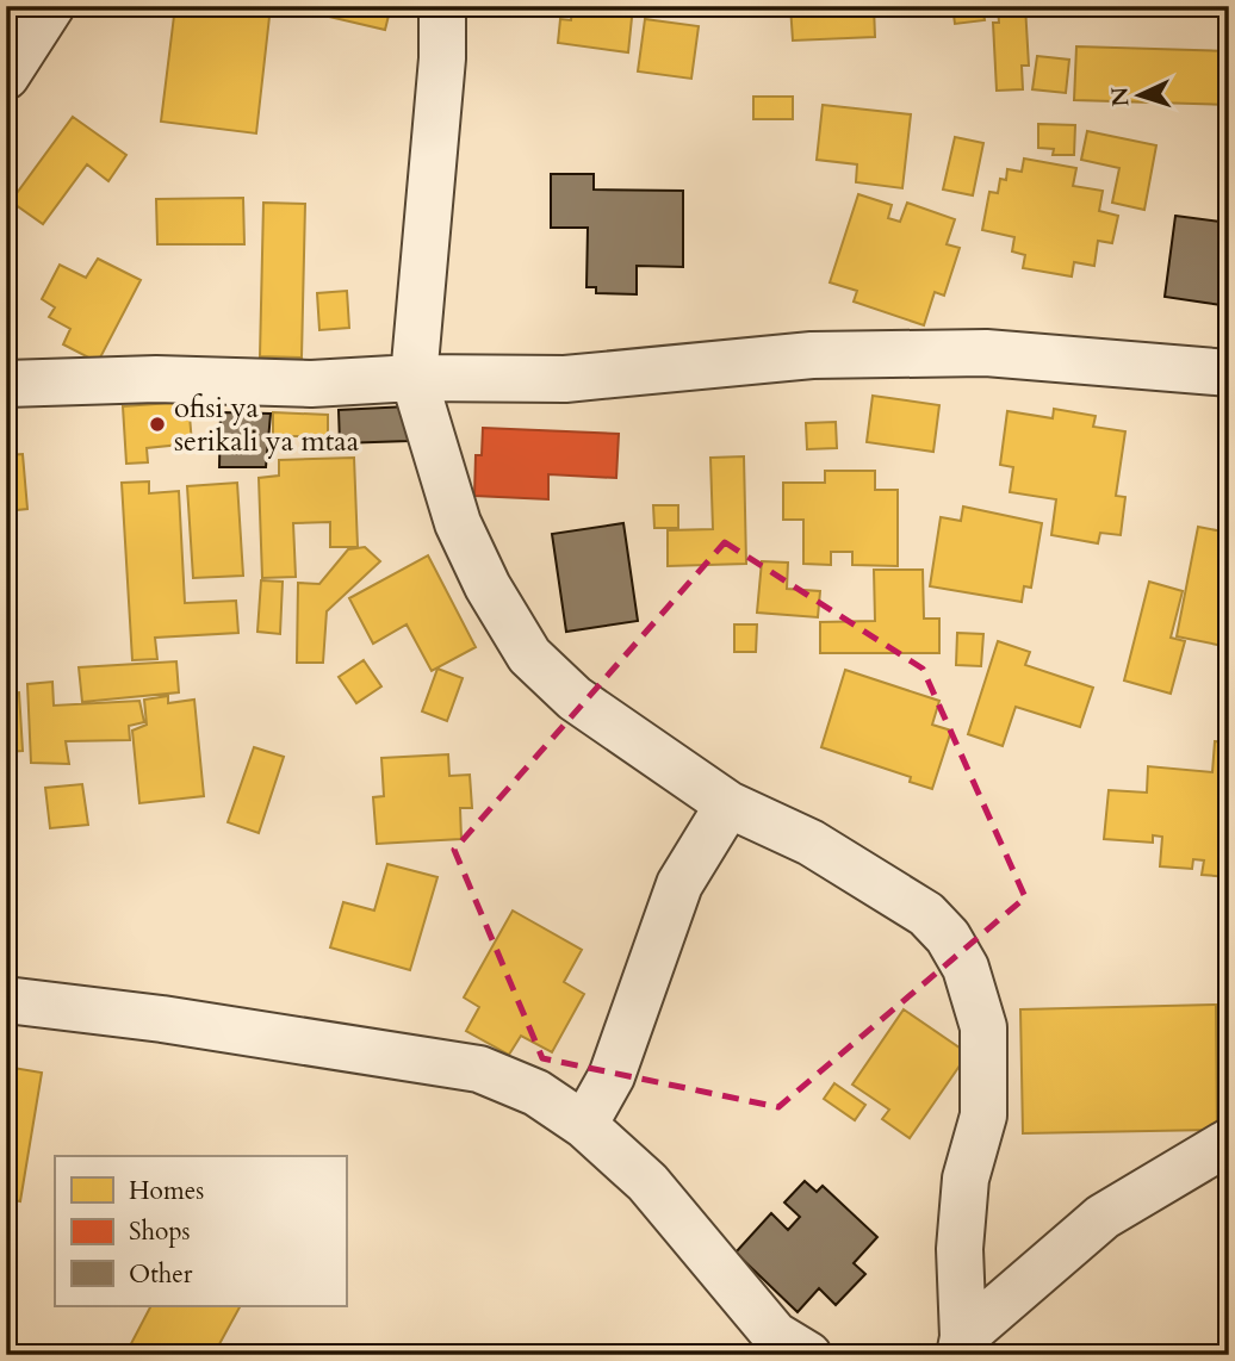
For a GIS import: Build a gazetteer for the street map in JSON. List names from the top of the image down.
{
  "places": ["ofisi ya serikali ya mtaa"],
  "legend": ["Homes", "Shops", "Other"],
  "north": "left"
}
